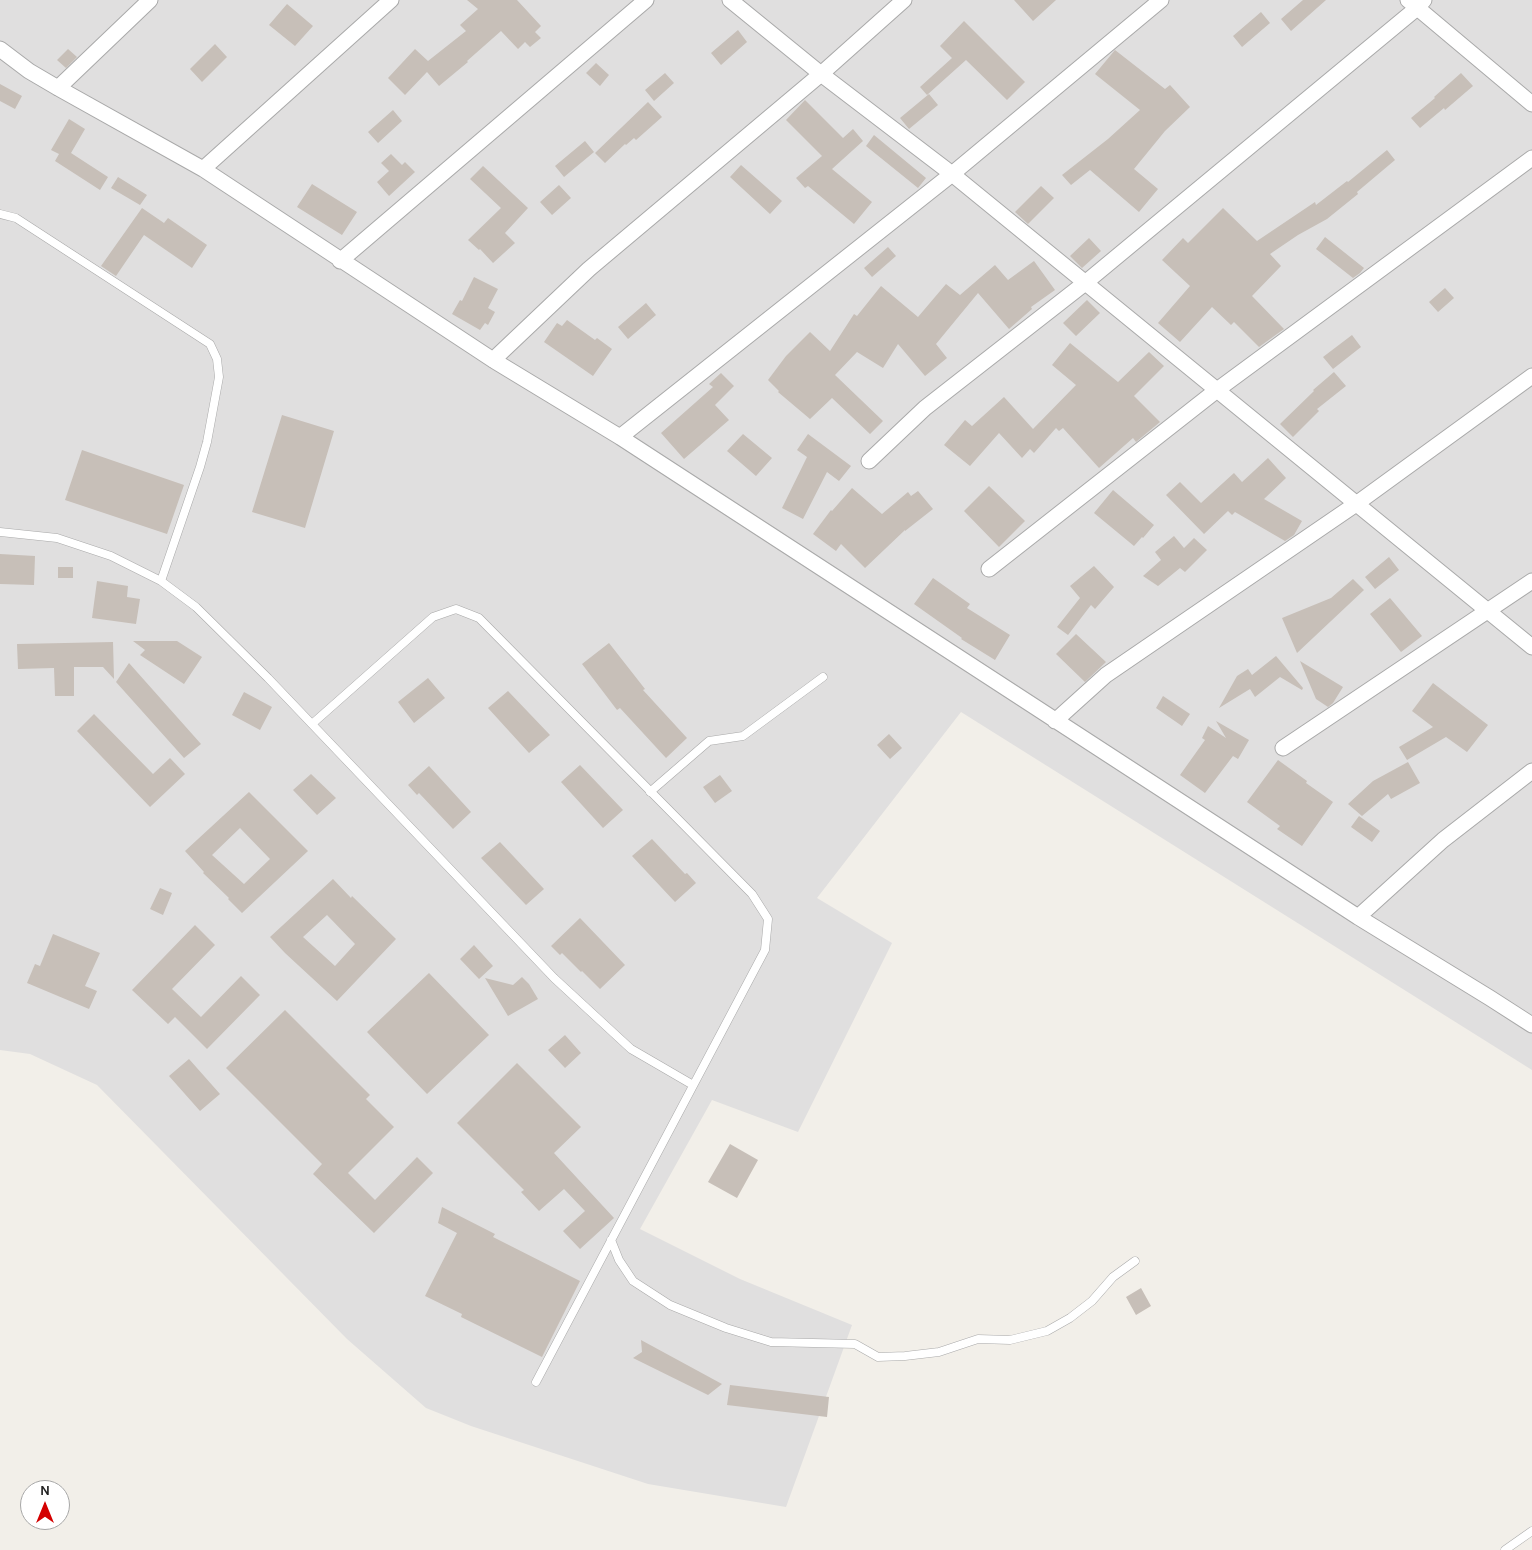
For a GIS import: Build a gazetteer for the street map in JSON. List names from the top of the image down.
{
  "north": "top"
}
